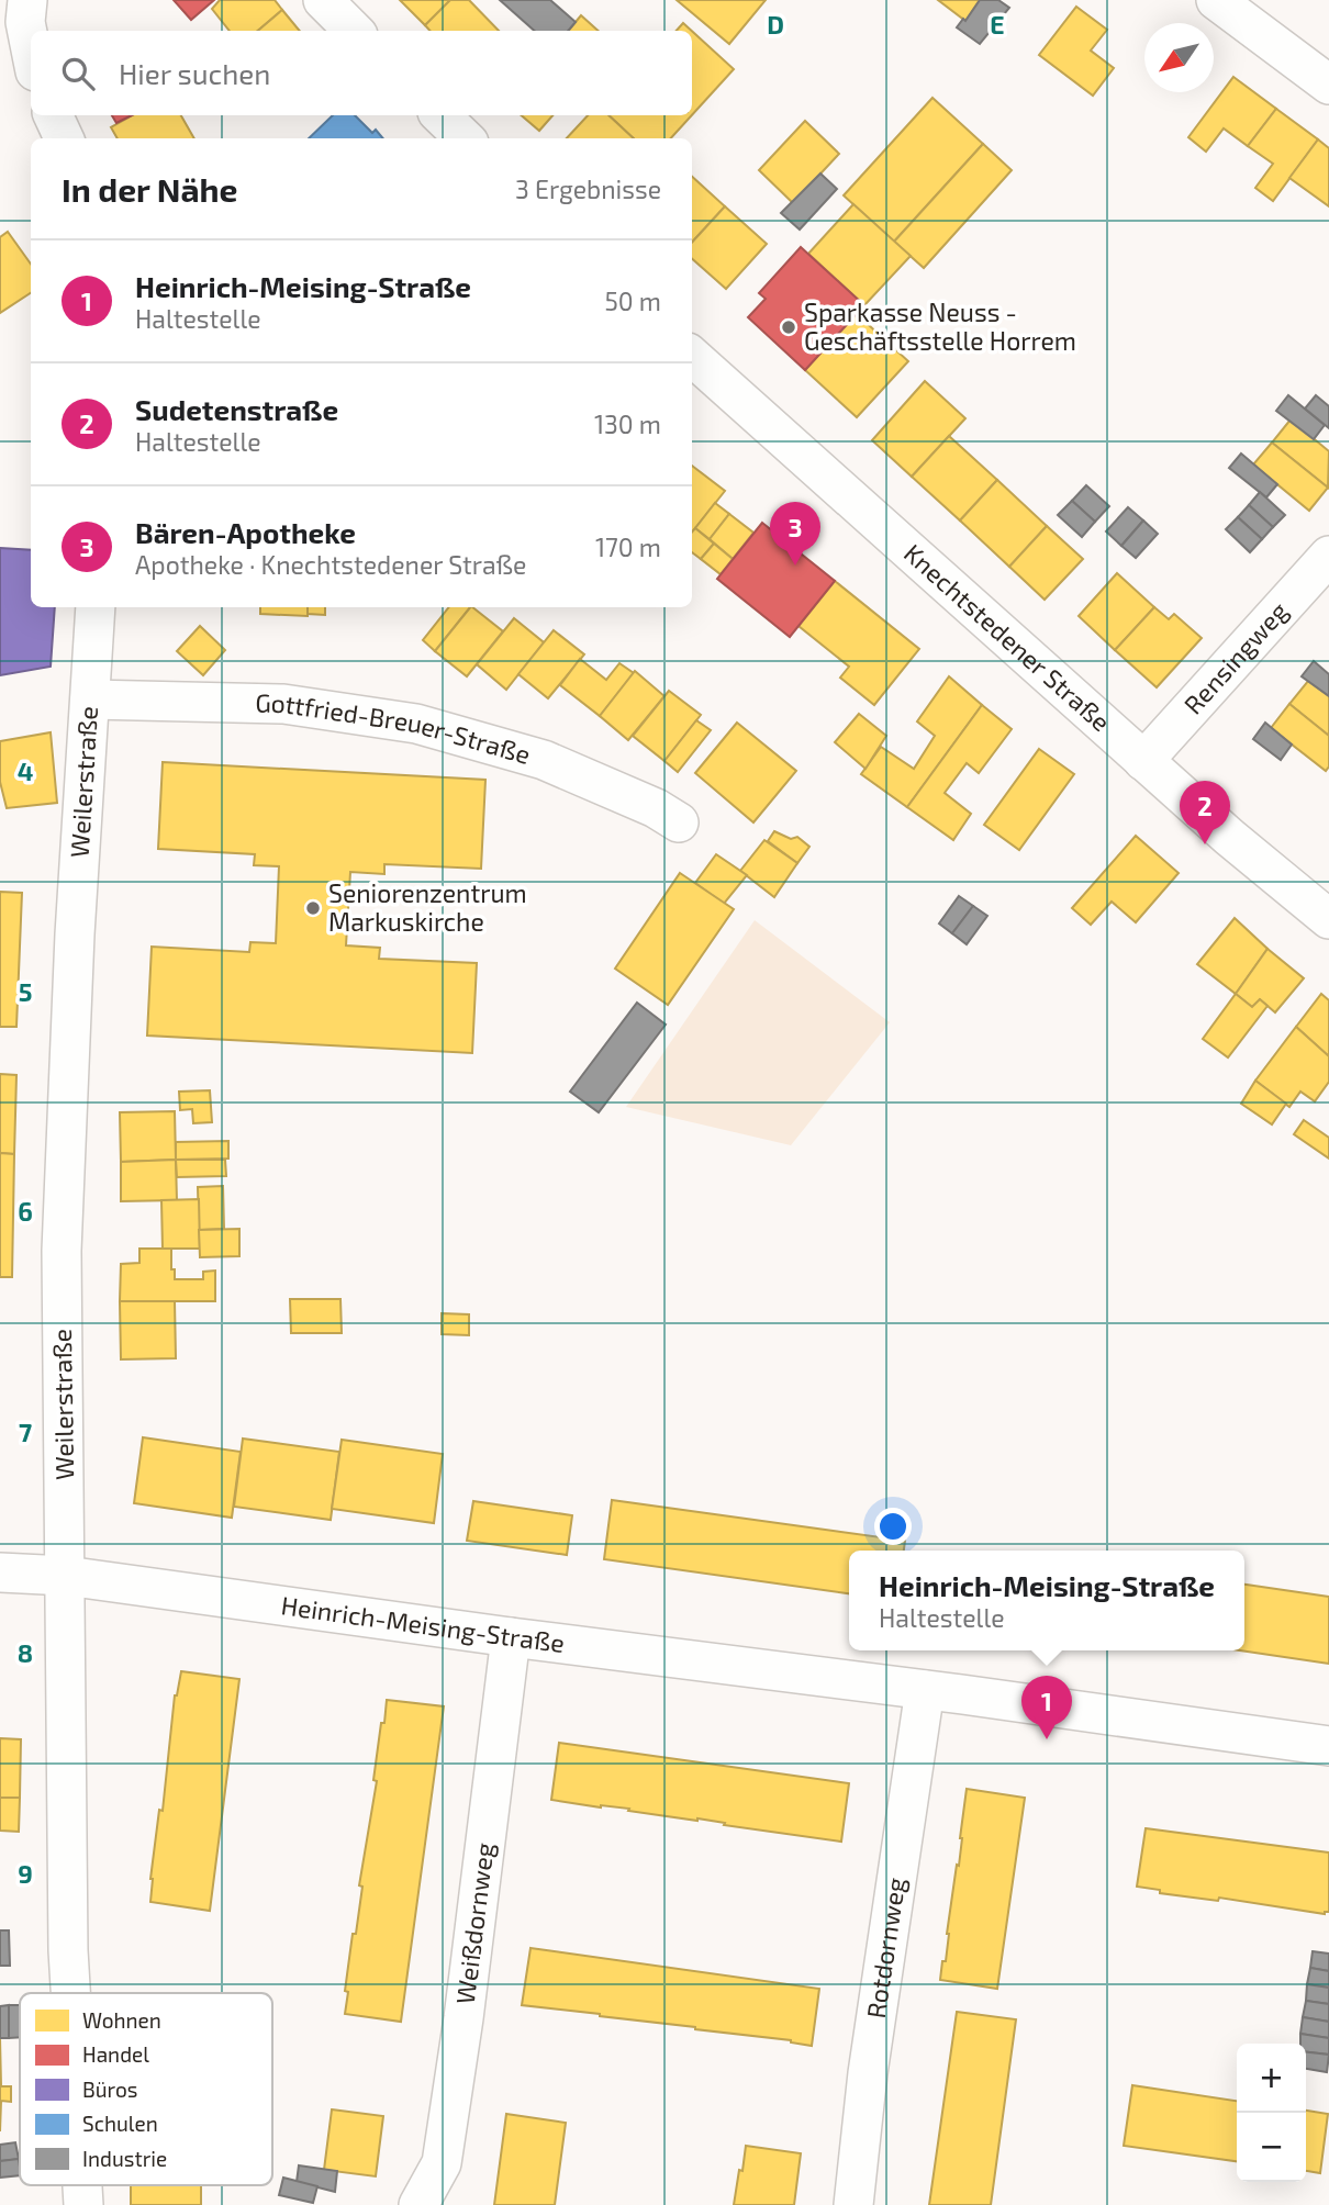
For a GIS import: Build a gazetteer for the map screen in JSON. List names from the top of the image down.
{
  "streets": {
    "street": [
      "Knechtstedener Straße",
      "Rensingweg",
      "Gottfried-Breuer-Straße",
      "Weilerstraße",
      "Heinrich-Meising-Straße",
      "Weißdornweg",
      "Rotdornweg"
    ]
  },
  "crossings": [
    ["Knechtstedener Straße", "Rensingweg"],
    ["Gottfried-Breuer-Straße", "Weilerstraße"],
    ["Weilerstraße", "Heinrich-Meising-Straße"],
    ["Heinrich-Meising-Straße", "Weißdornweg"],
    ["Heinrich-Meising-Straße", "Rotdornweg"]
  ],
  "places": ["Sparkasse Neuss - Geschäftsstelle Horrem", "Seniorenzentrum Markuskirche"],
  "legend": [
    "Wohnen",
    "Handel",
    "Büros",
    "Schulen",
    "Industrie"
  ],
  "north": "bottom left",
  "page": {
    "search": "Hier suchen",
    "heading": ["In der Nähe", "3 Ergebnisse"],
    "list": [
      {
        "mark": "1",
        "name": "Heinrich-Meising-Straße",
        "note": "Haltestelle",
        "value": "50 m"
      },
      {
        "mark": "2",
        "name": "Sudetenstraße",
        "note": "Haltestelle",
        "value": "130 m"
      },
      {
        "mark": "3",
        "name": "Bären-Apotheke",
        "note": "Apotheke · Knechtstedener Straße",
        "value": "170 m"
      }
    ],
    "pins": ["3", "2", "1"],
    "popup": ["Heinrich-Meising-Straße", "Haltestelle"],
    "map_buttons": ["+", "−"]
  },
  "grid": {
    "columns": ["D", "E"],
    "rows": [
      "4",
      "5",
      "6",
      "7",
      "8",
      "9"
    ]
  }
}
